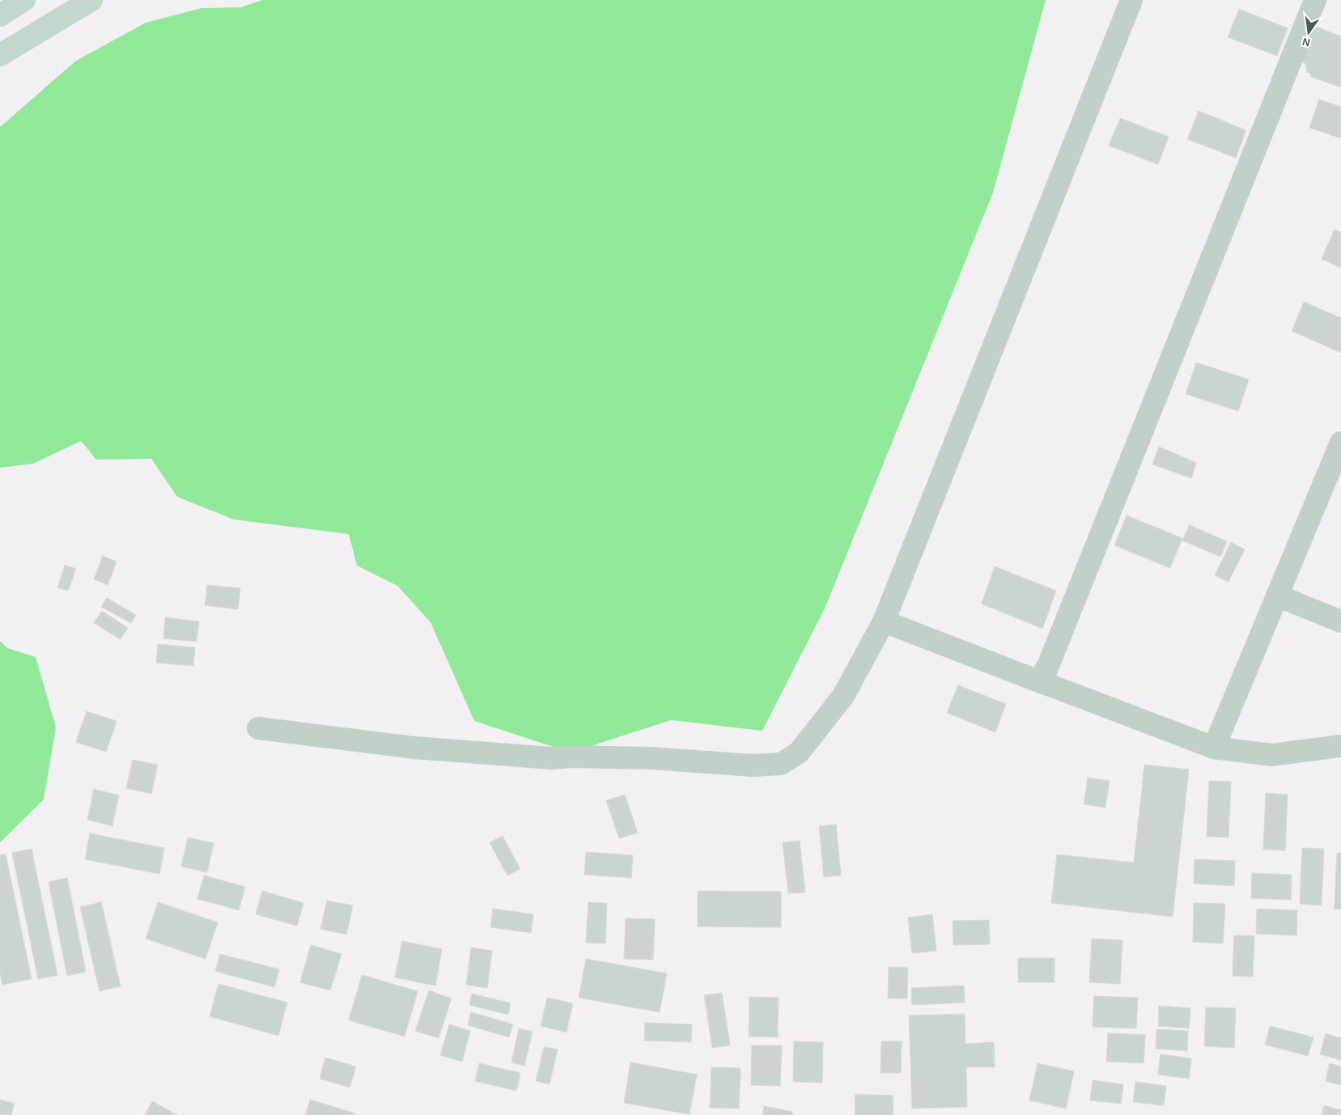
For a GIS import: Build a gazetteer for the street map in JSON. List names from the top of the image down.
{
  "north": "bottom"
}
